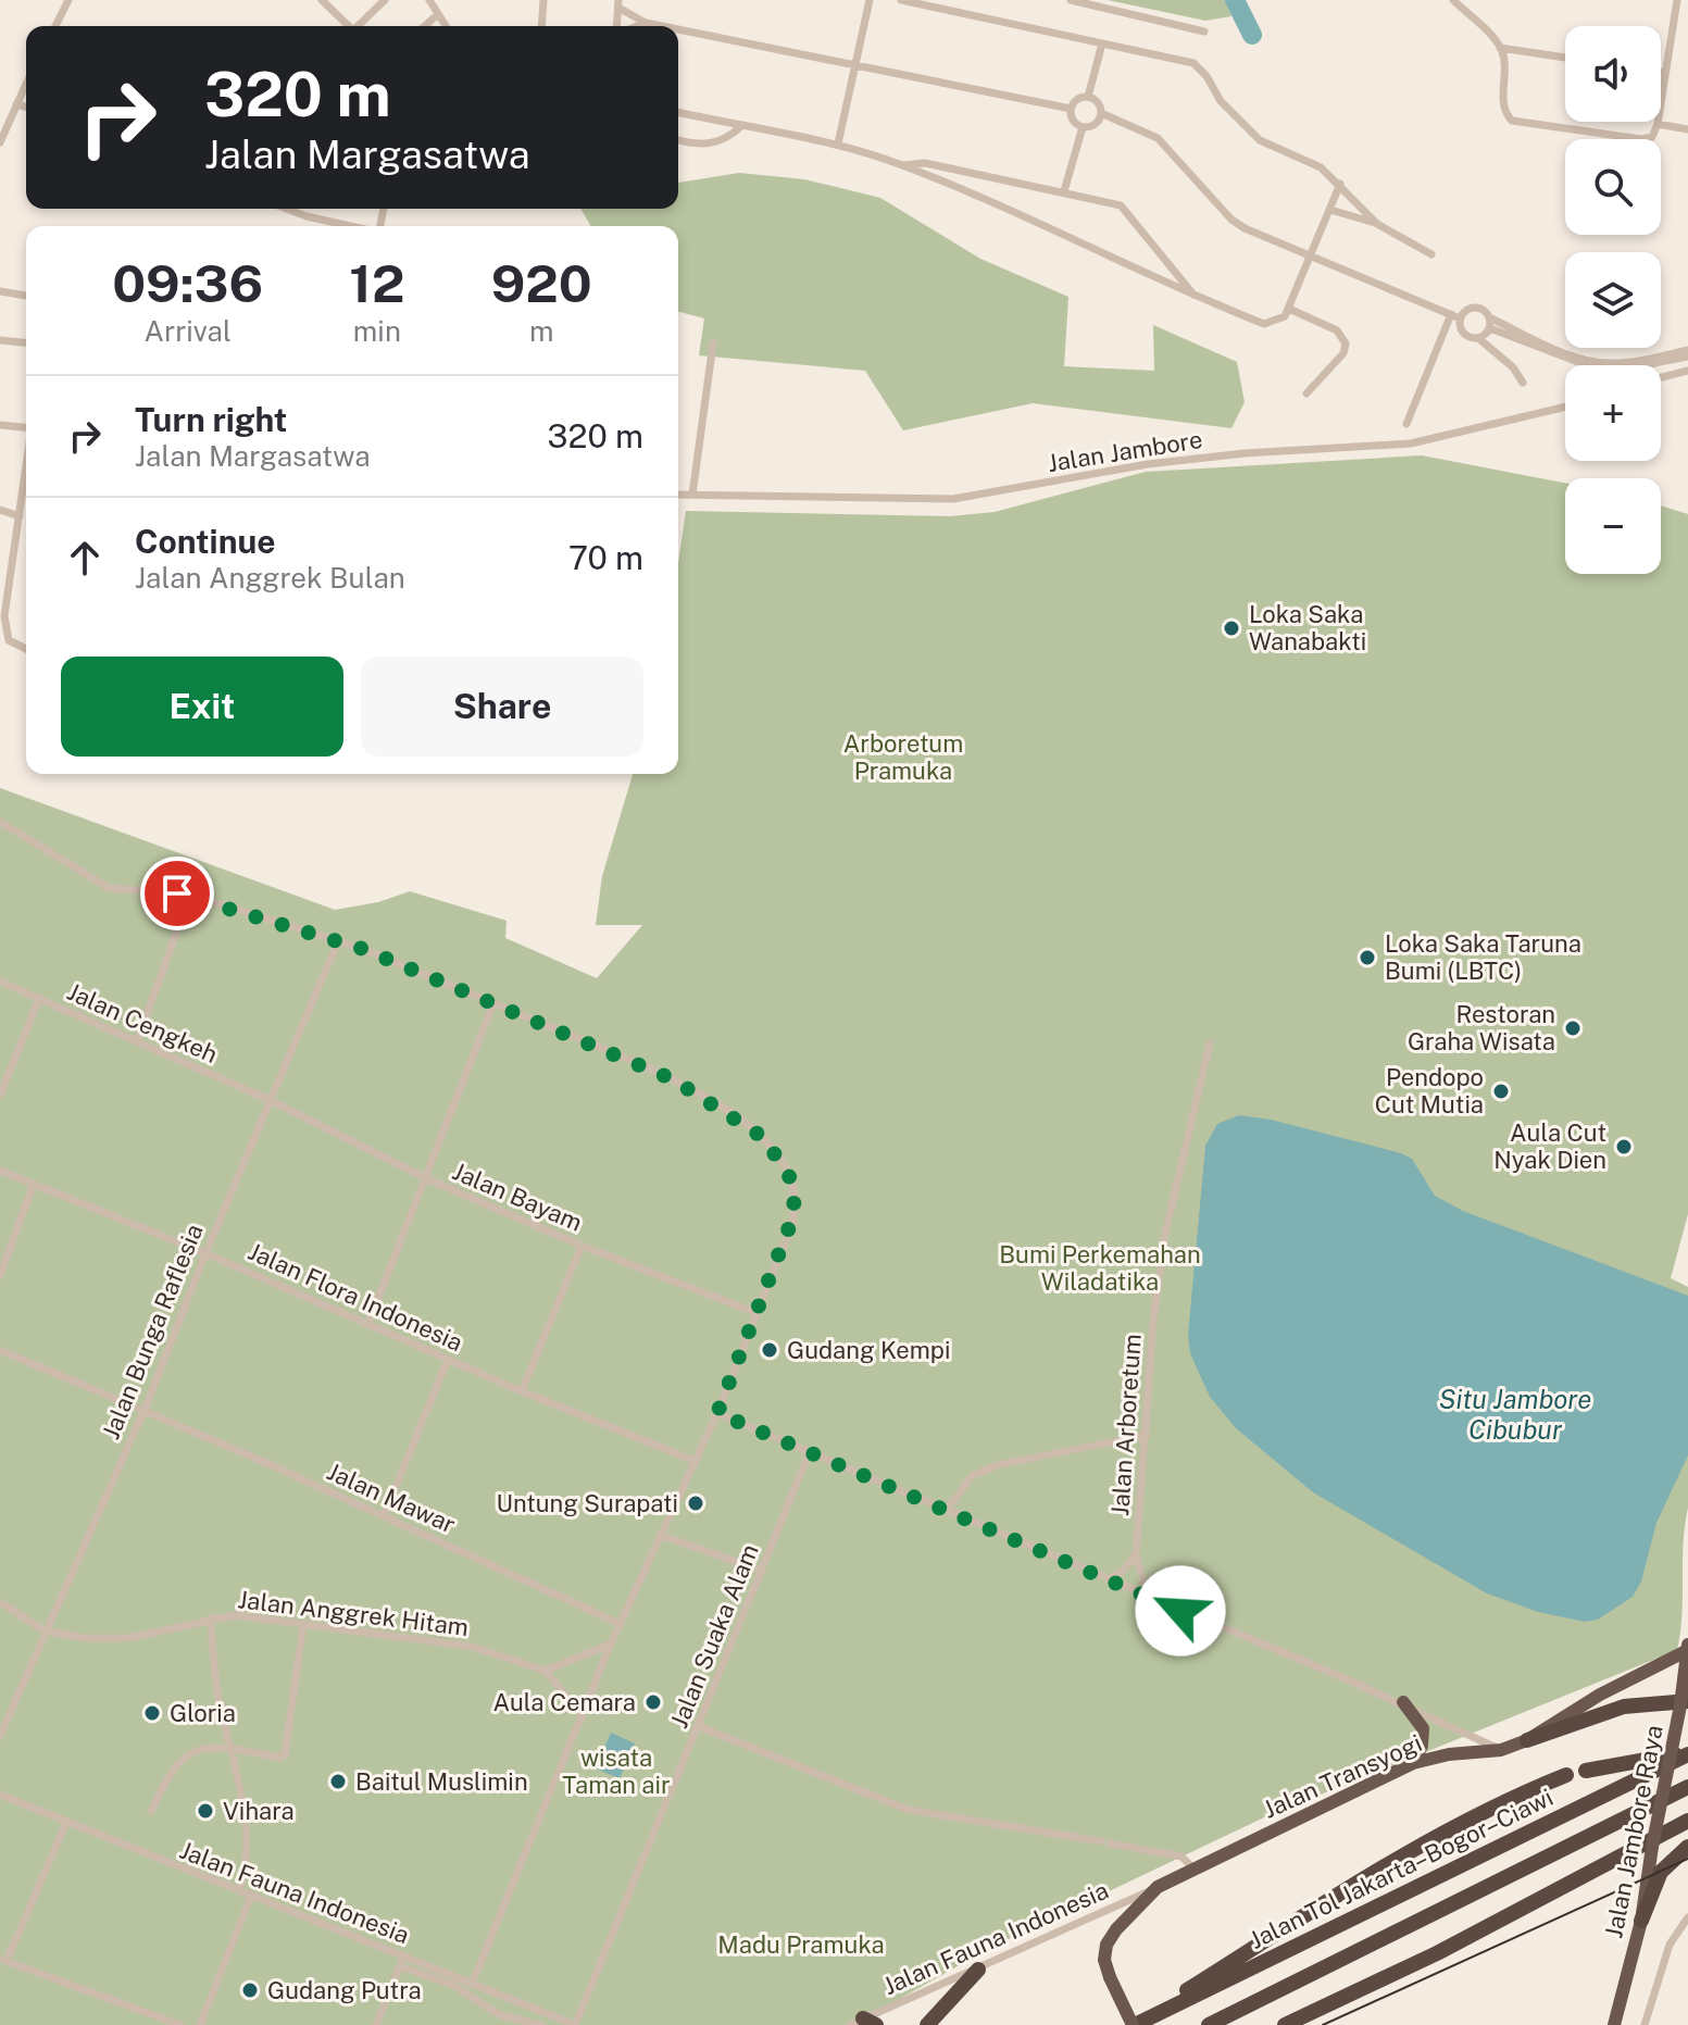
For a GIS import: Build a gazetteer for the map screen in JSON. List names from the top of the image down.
{
  "streets": {
    "highway": ["Jalan Transyogi", "Jalan Jambore Raya", "Jalan Tol Jakarta–Bogor–Ciawi"],
    "street": [
      "Jalan Jambore",
      "Jalan Cengkeh",
      "Jalan Bayam",
      "Jalan Flora Indonesia",
      "Jalan Bunga Raflesia",
      "Jalan Arboretum",
      "Jalan Mawar",
      "Jalan Anggrek Hitam",
      "Jalan Suaka Alam",
      "Jalan Fauna Indonesia"
    ]
  },
  "crossings": [
    ["Jalan Cengkeh", "Jalan Bayam"],
    ["Jalan Cengkeh", "Jalan Bunga Raflesia"],
    ["Jalan Bayam", "Jalan Bunga Raflesia"],
    ["Jalan Flora Indonesia", "Jalan Bunga Raflesia"],
    ["Jalan Bunga Raflesia", "Jalan Mawar"],
    ["Jalan Bunga Raflesia", "Jalan Anggrek Hitam"],
    ["Jalan Suaka Alam", "Jalan Fauna Indonesia"],
    ["Jalan Transyogi", "Jalan Jambore Raya"],
    ["Jalan Transyogi", "Jalan Tol Jakarta–Bogor–Ciawi"],
    ["Jalan Transyogi", "Jalan Fauna Indonesia"]
  ],
  "water": ["Situ Jambore Cibubur"],
  "parks": [
    "Arboretum Pramuka",
    "Bumi Perkemahan Wiladatika",
    "wisata Taman air",
    "Madu Pramuka"
  ],
  "places": [
    "Loka Saka Wanabakti",
    "Loka Saka Taruna Bumi (LBTC)",
    "Restoran Graha Wisata",
    "Pendopo Cut Mutia",
    "Aula Cut Nyak Dien",
    "Gudang Kempi",
    "Untung Surapati",
    "Aula Cemara",
    "Gloria",
    "Baitul Muslimin",
    "Vihara",
    "Gudang Putra"
  ],
  "page": {
    "map_buttons": ["+", "−"],
    "turn": ["320 m", "Jalan Margasatwa"],
    "eta": [
      "09:36",
      "Arrival",
      "12",
      "min",
      "920",
      "m"
    ],
    "list": [
      {
        "name": "Turn right",
        "note": "Jalan Margasatwa",
        "value": "320 m"
      },
      {
        "name": "Continue",
        "note": "Jalan Anggrek Bulan",
        "value": "70 m"
      }
    ],
    "buttons": ["Exit", "Share"]
  }
}
